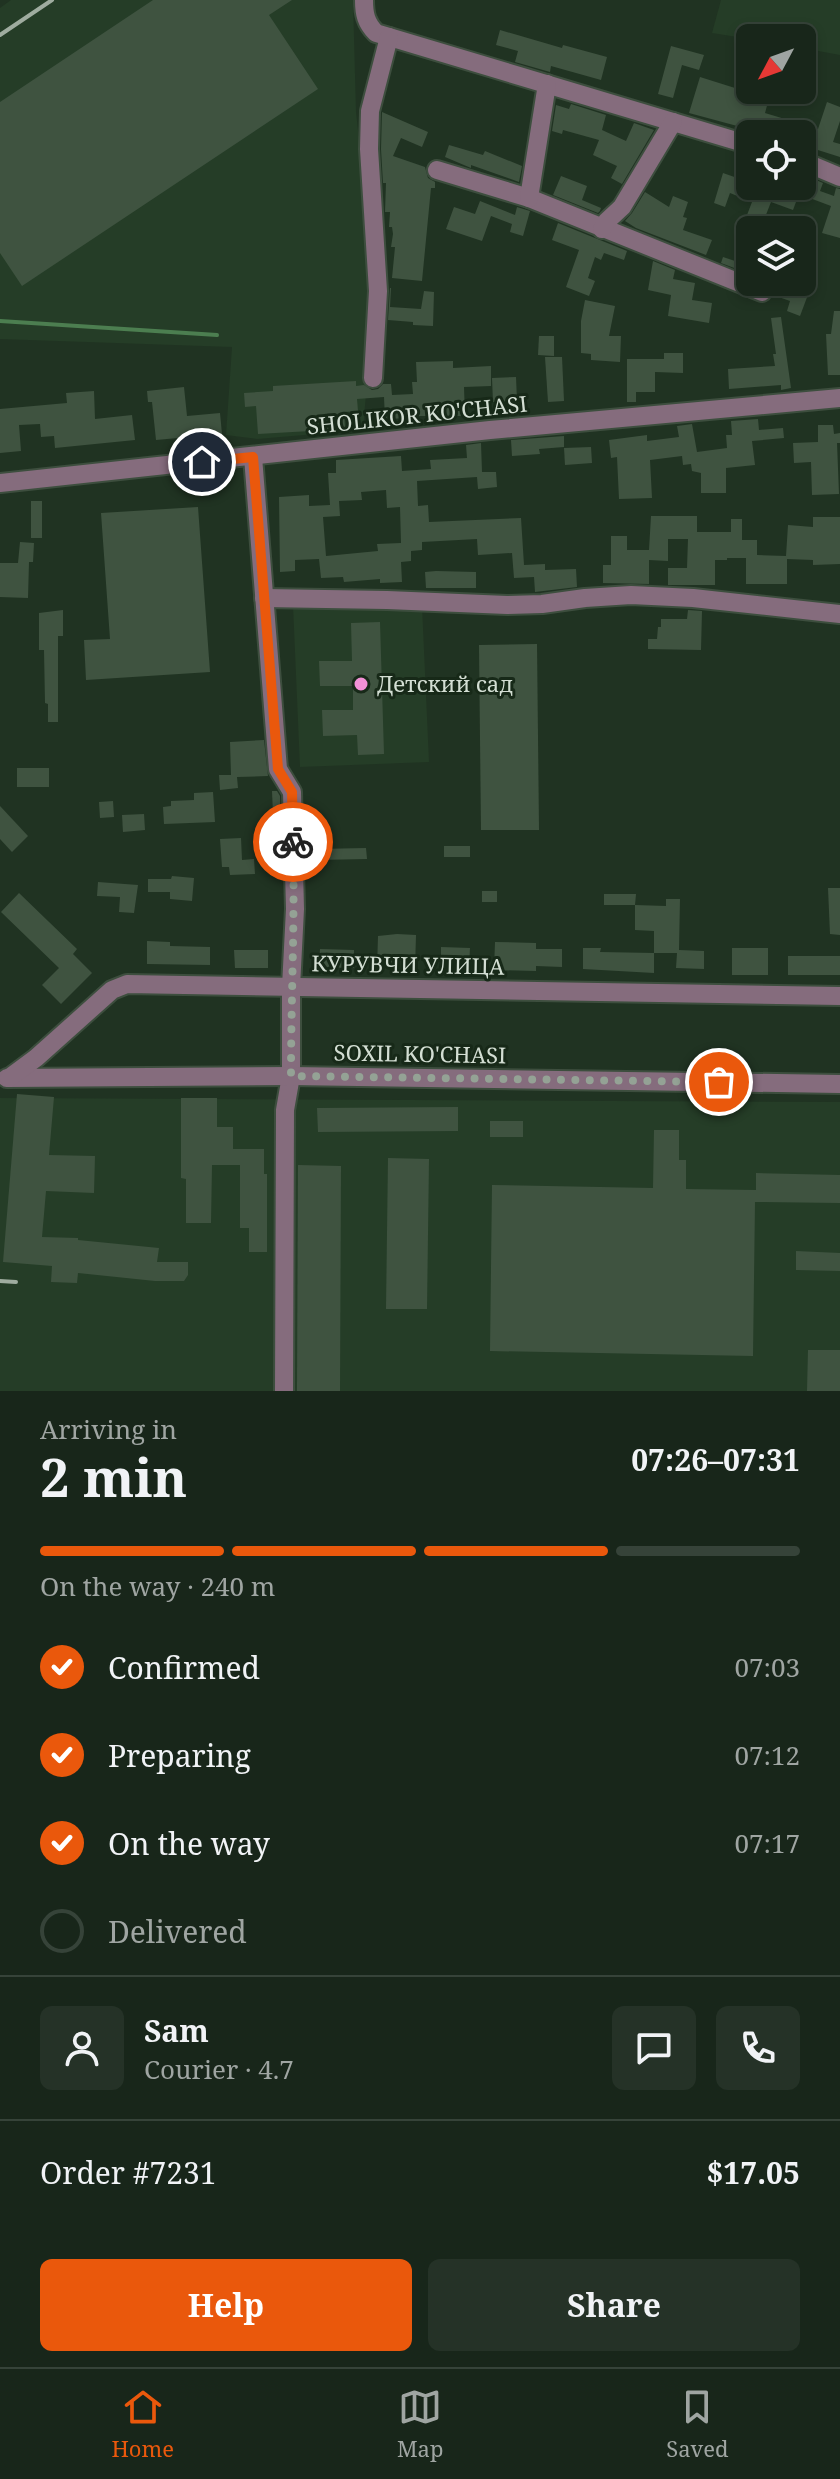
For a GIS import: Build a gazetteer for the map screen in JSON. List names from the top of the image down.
{
  "streets": {
    "street": ["SHOLIKOR KO'CHASI", "КУРУВЧИ УЛИЦА", "SOXIL KO'CHASI"]
  },
  "crossings": [
    ["КУРУВЧИ УЛИЦА", "SOXIL KO'CHASI"]
  ],
  "places": ["Детский сад"],
  "north": "bottom left",
  "page": {
    "heading": ["2 min", "Arriving in", "07:26–07:31"],
    "panel": [
      "Sam",
      "Courier · 4.7",
      "Order #7231",
      "$17.05"
    ],
    "bar": "On the way · 240 m",
    "list": [
      ["Confirmed", "07:03"],
      ["Preparing", "07:12"],
      ["On the way", "07:17"],
      "Delivered"
    ],
    "buttons": ["Help", "Share"],
    "tabs": ["Home", "Map", "Saved"]
  }
}
